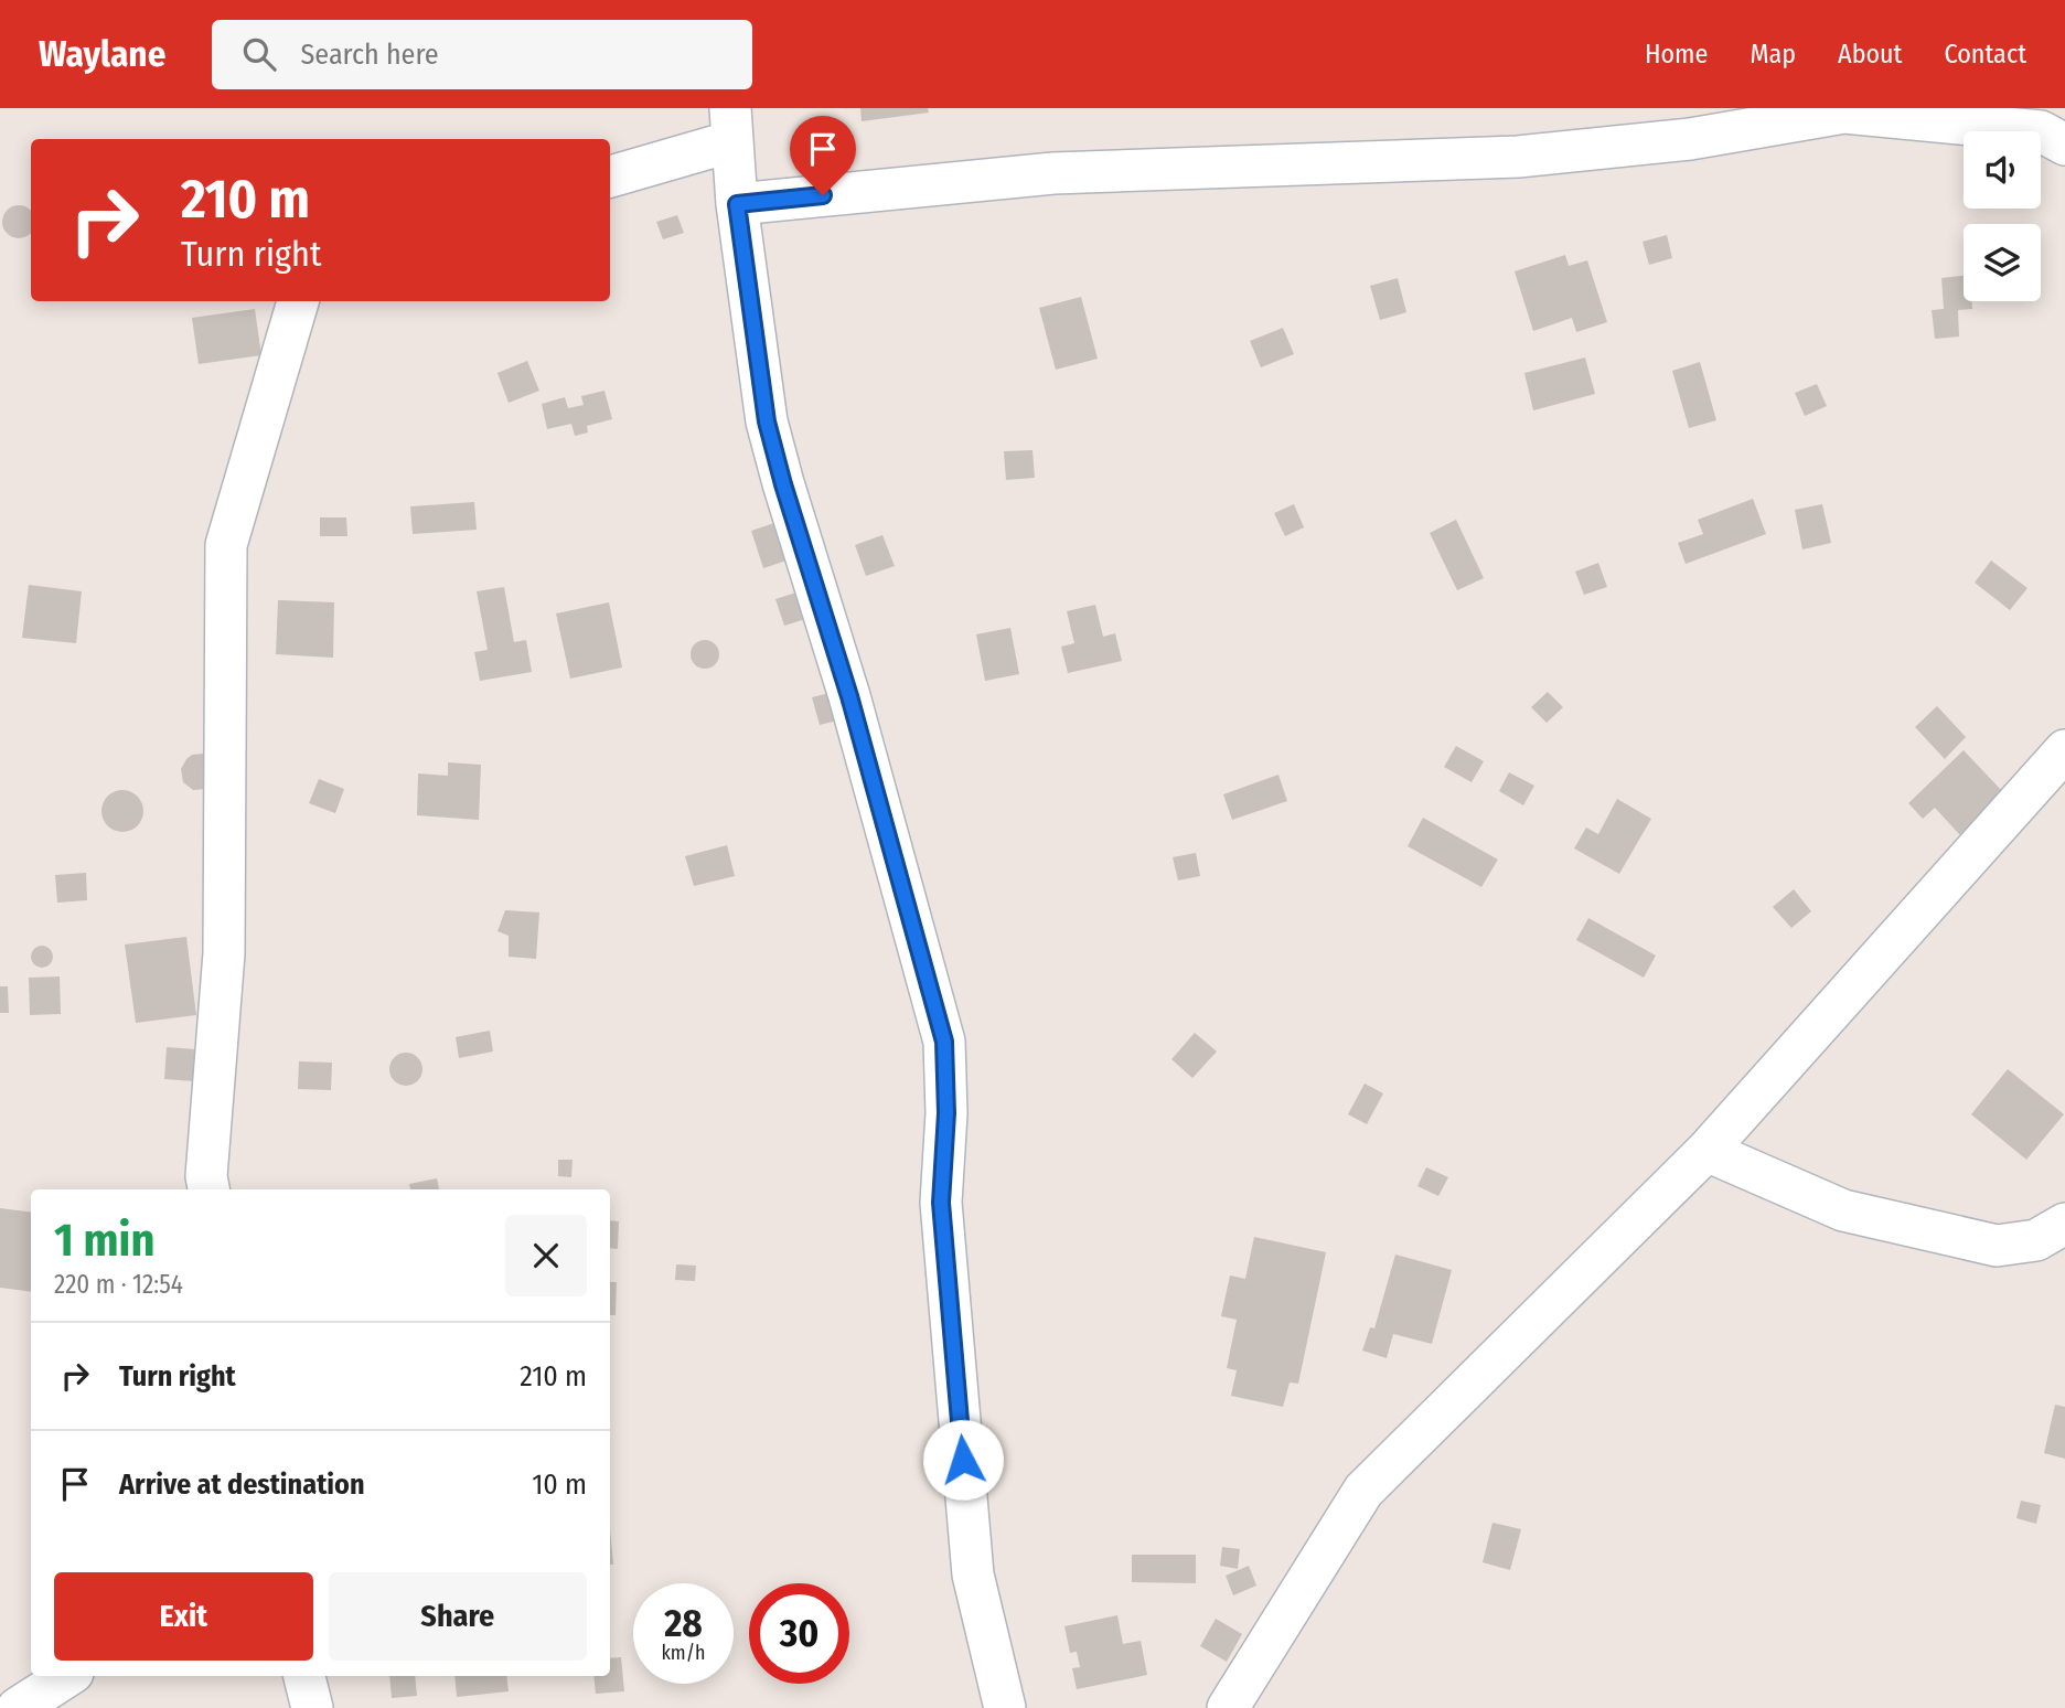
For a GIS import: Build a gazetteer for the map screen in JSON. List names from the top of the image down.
{
  "page": {
    "header": "Waylane",
    "search": "Search here",
    "nav": [
      "Home",
      "Map",
      "About",
      "Contact"
    ],
    "turn": ["210 m", "Turn right"],
    "heading": ["1 min", "220 m · 12:54"],
    "list": [
      {
        "name": "Turn right",
        "value": "210 m"
      },
      {
        "name": "Arrive at destination",
        "value": "10 m"
      }
    ],
    "buttons": ["Exit", "Share"],
    "speed": "28 km/h",
    "limit": "30"
  }
}
